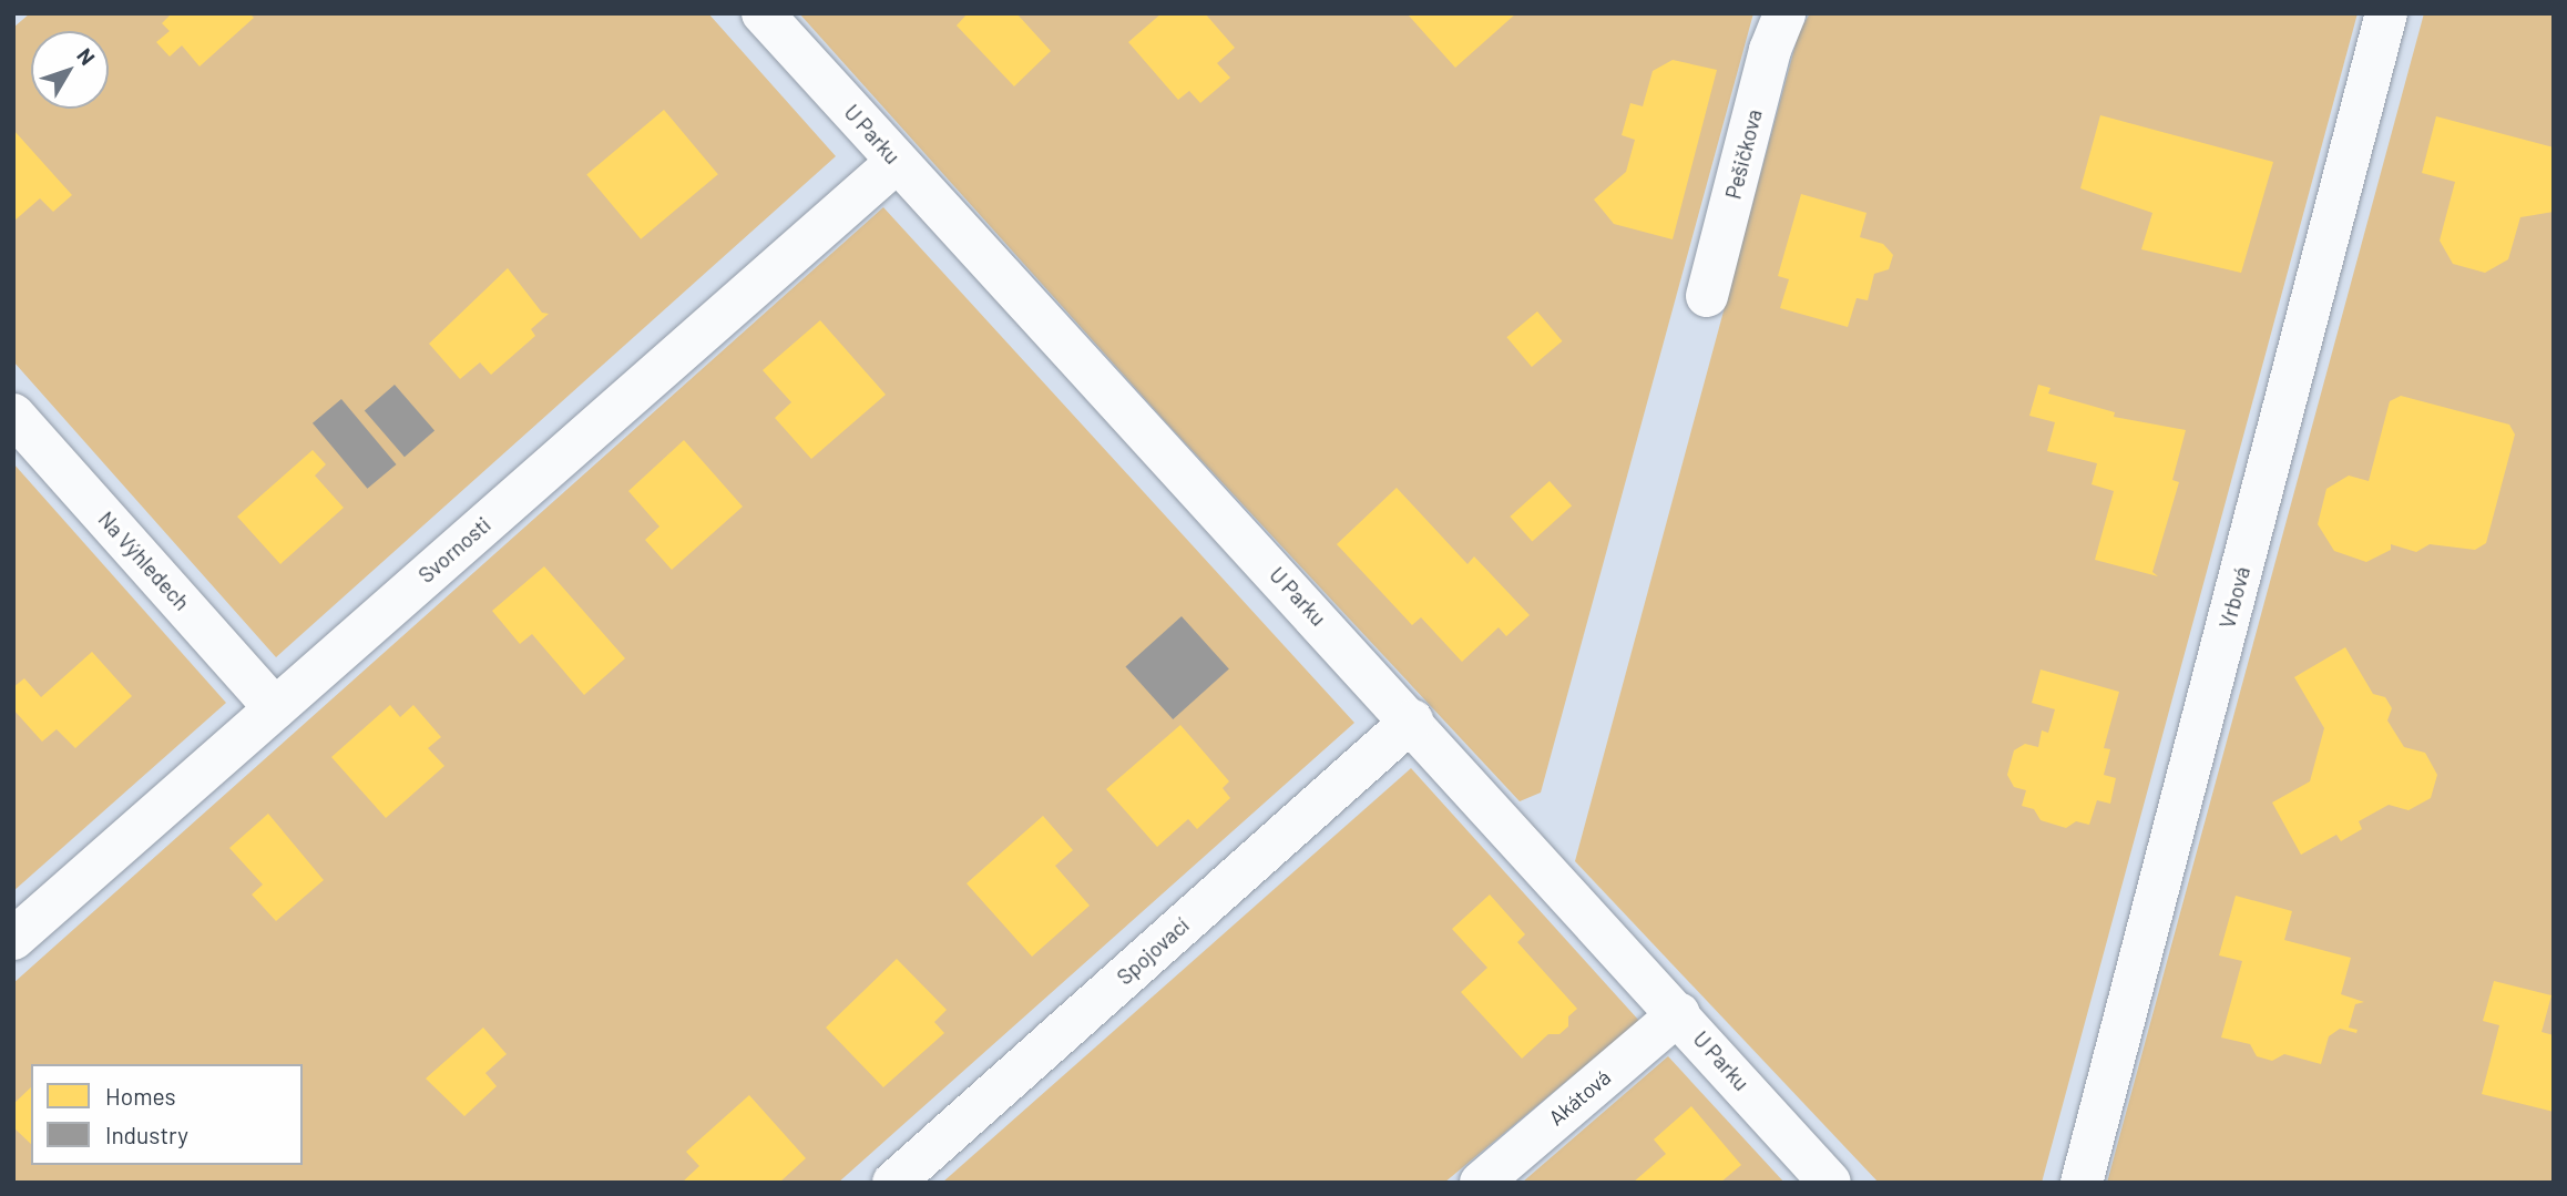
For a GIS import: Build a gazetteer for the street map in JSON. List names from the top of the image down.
{
  "streets": {
    "street": [
      "U Parku",
      "Pešičkova",
      "Svornosti",
      "Na Výhledech",
      "Vrbová",
      "Spojovací",
      "Akátová"
    ]
  },
  "crossings": [
    ["U Parku", "Svornosti"],
    ["U Parku", "Spojovací"],
    ["U Parku", "Akátová"],
    ["Svornosti", "Na Výhledech"]
  ],
  "legend": ["Homes", "Industry"],
  "north": "top right"
}
